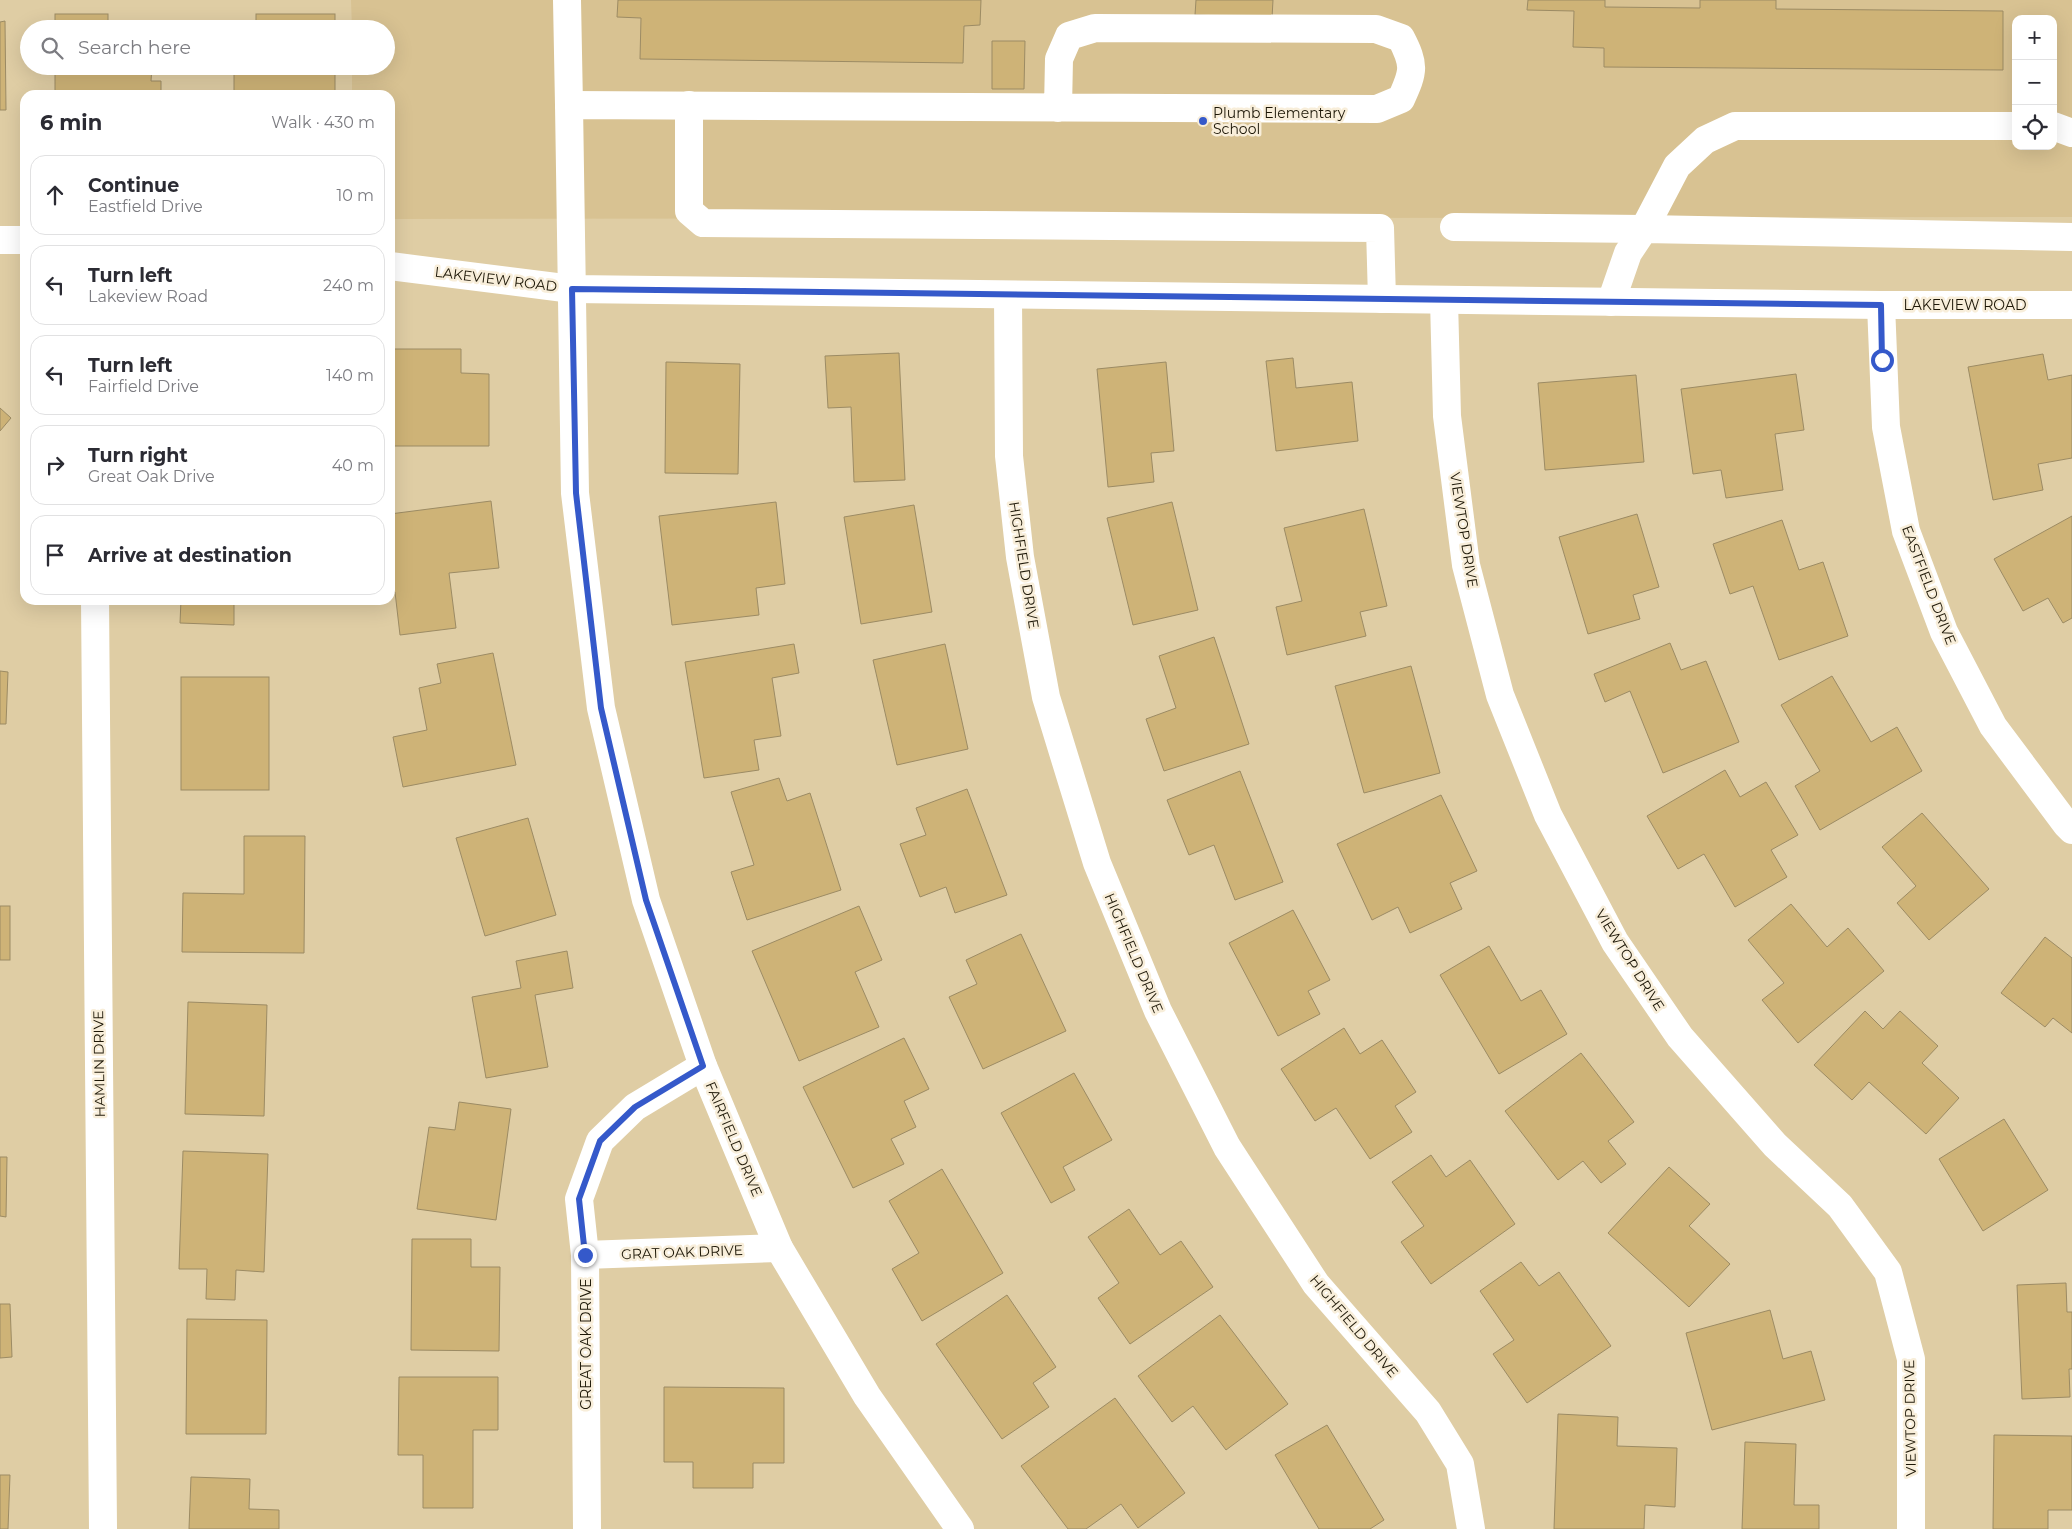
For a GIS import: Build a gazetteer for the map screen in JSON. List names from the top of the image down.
{
  "streets": {
    "street": [
      "LAKEVIEW ROAD",
      "VIEWTOP DRIVE",
      "HIGHFIELD DRIVE",
      "EASTFIELD DRIVE",
      "HAMLIN DRIVE",
      "FAIRFIELD DRIVE",
      "GRAT OAK DRIVE",
      "GREAT OAK DRIVE"
    ]
  },
  "crossings": [
    ["LAKEVIEW ROAD", "VIEWTOP DRIVE"],
    ["LAKEVIEW ROAD", "HIGHFIELD DRIVE"],
    ["LAKEVIEW ROAD", "EASTFIELD DRIVE"],
    ["LAKEVIEW ROAD", "FAIRFIELD DRIVE"],
    ["FAIRFIELD DRIVE", "GRAT OAK DRIVE"],
    ["FAIRFIELD DRIVE", "GREAT OAK DRIVE"],
    ["GRAT OAK DRIVE", "GREAT OAK DRIVE"]
  ],
  "places": ["Plumb Elementary School"],
  "page": {
    "map_buttons": ["+", "−"],
    "search": "Search here",
    "heading": ["6 min", "Walk · 430 m"],
    "list": [
      ["Continue", "Eastfield Drive", "10 m"],
      ["Turn left", "Lakeview Road", "240 m"],
      ["Turn left", "Fairfield Drive", "140 m"],
      ["Turn right", "Great Oak Drive", "40 m"],
      "Arrive at destination"
    ]
  }
}
